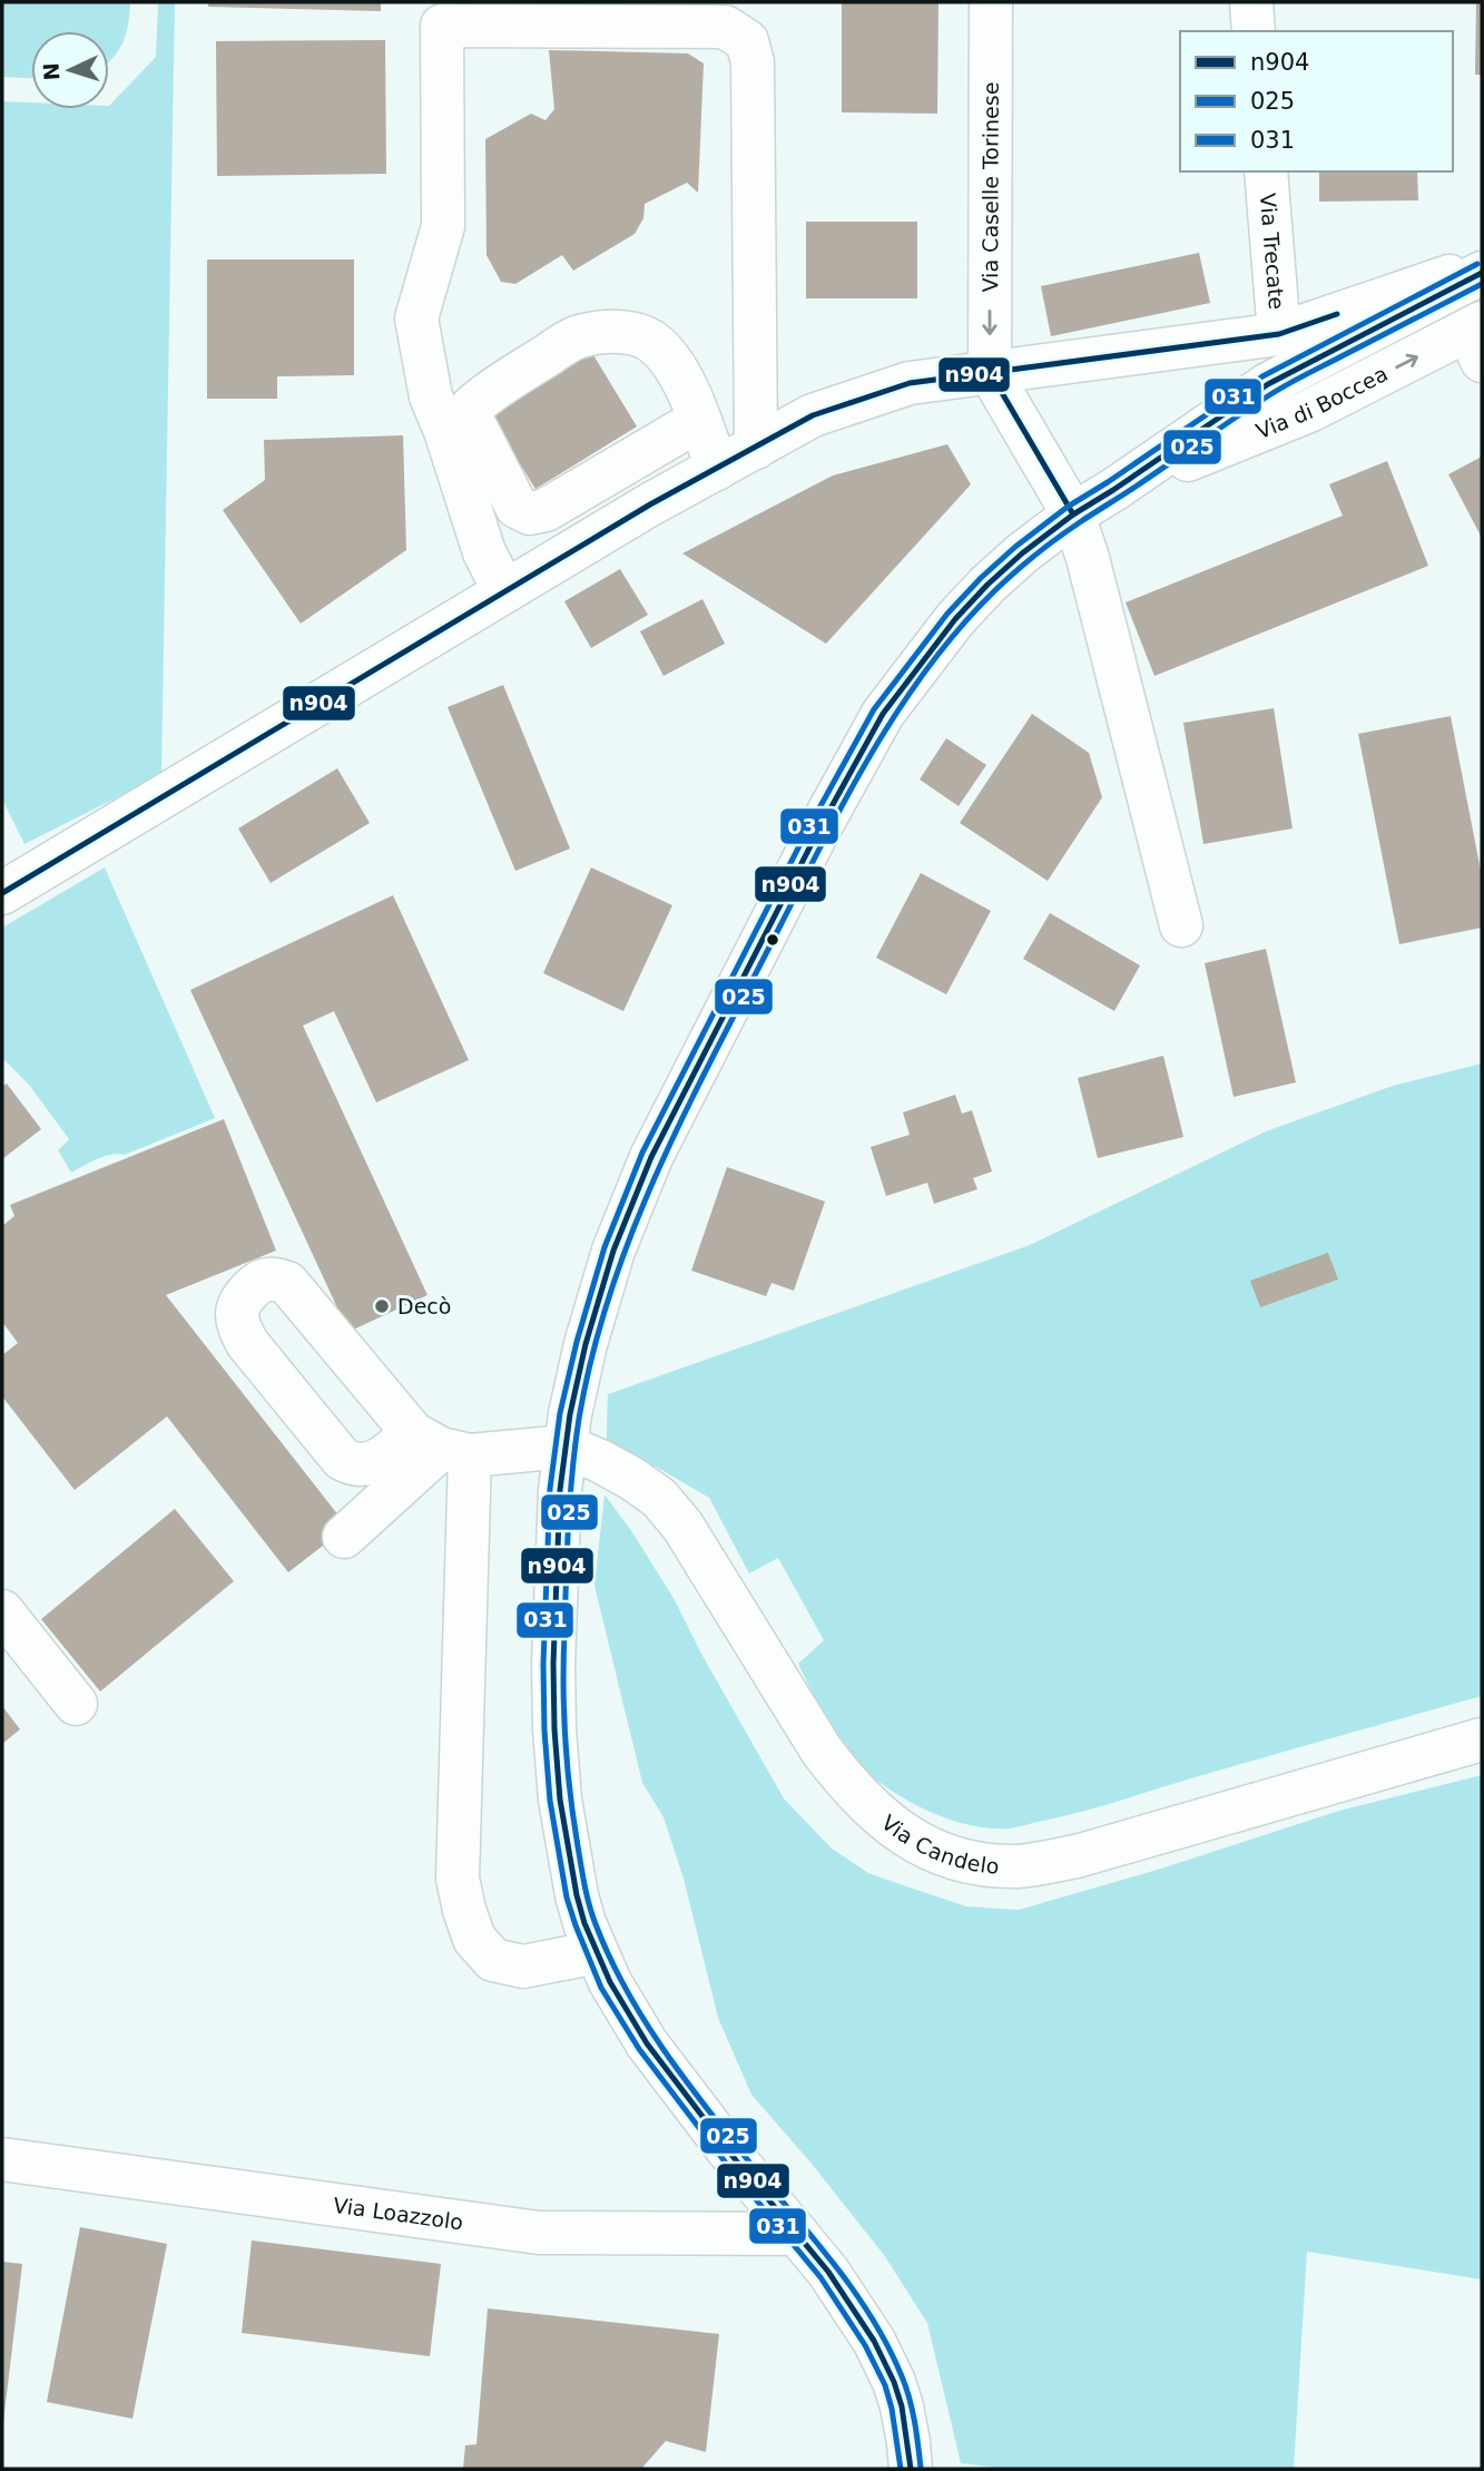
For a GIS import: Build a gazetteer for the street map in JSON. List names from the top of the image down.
{
  "streets": {
    "street": [
      "Via Caselle Torinese",
      "Via Trecate",
      "Via di Boccea",
      "Via Candelo",
      "Via Loazzolo"
    ]
  },
  "crossings": [
    ["Via di Boccea", "Via Candelo"],
    ["Via di Boccea", "Via Loazzolo"]
  ],
  "one_way": ["Via Caselle Torinese"],
  "places": ["Decò"],
  "lines": ["transit line 031", "transit line n904", "transit line 025"],
  "legend": ["n904", "025", "031"],
  "north": "left"
}
